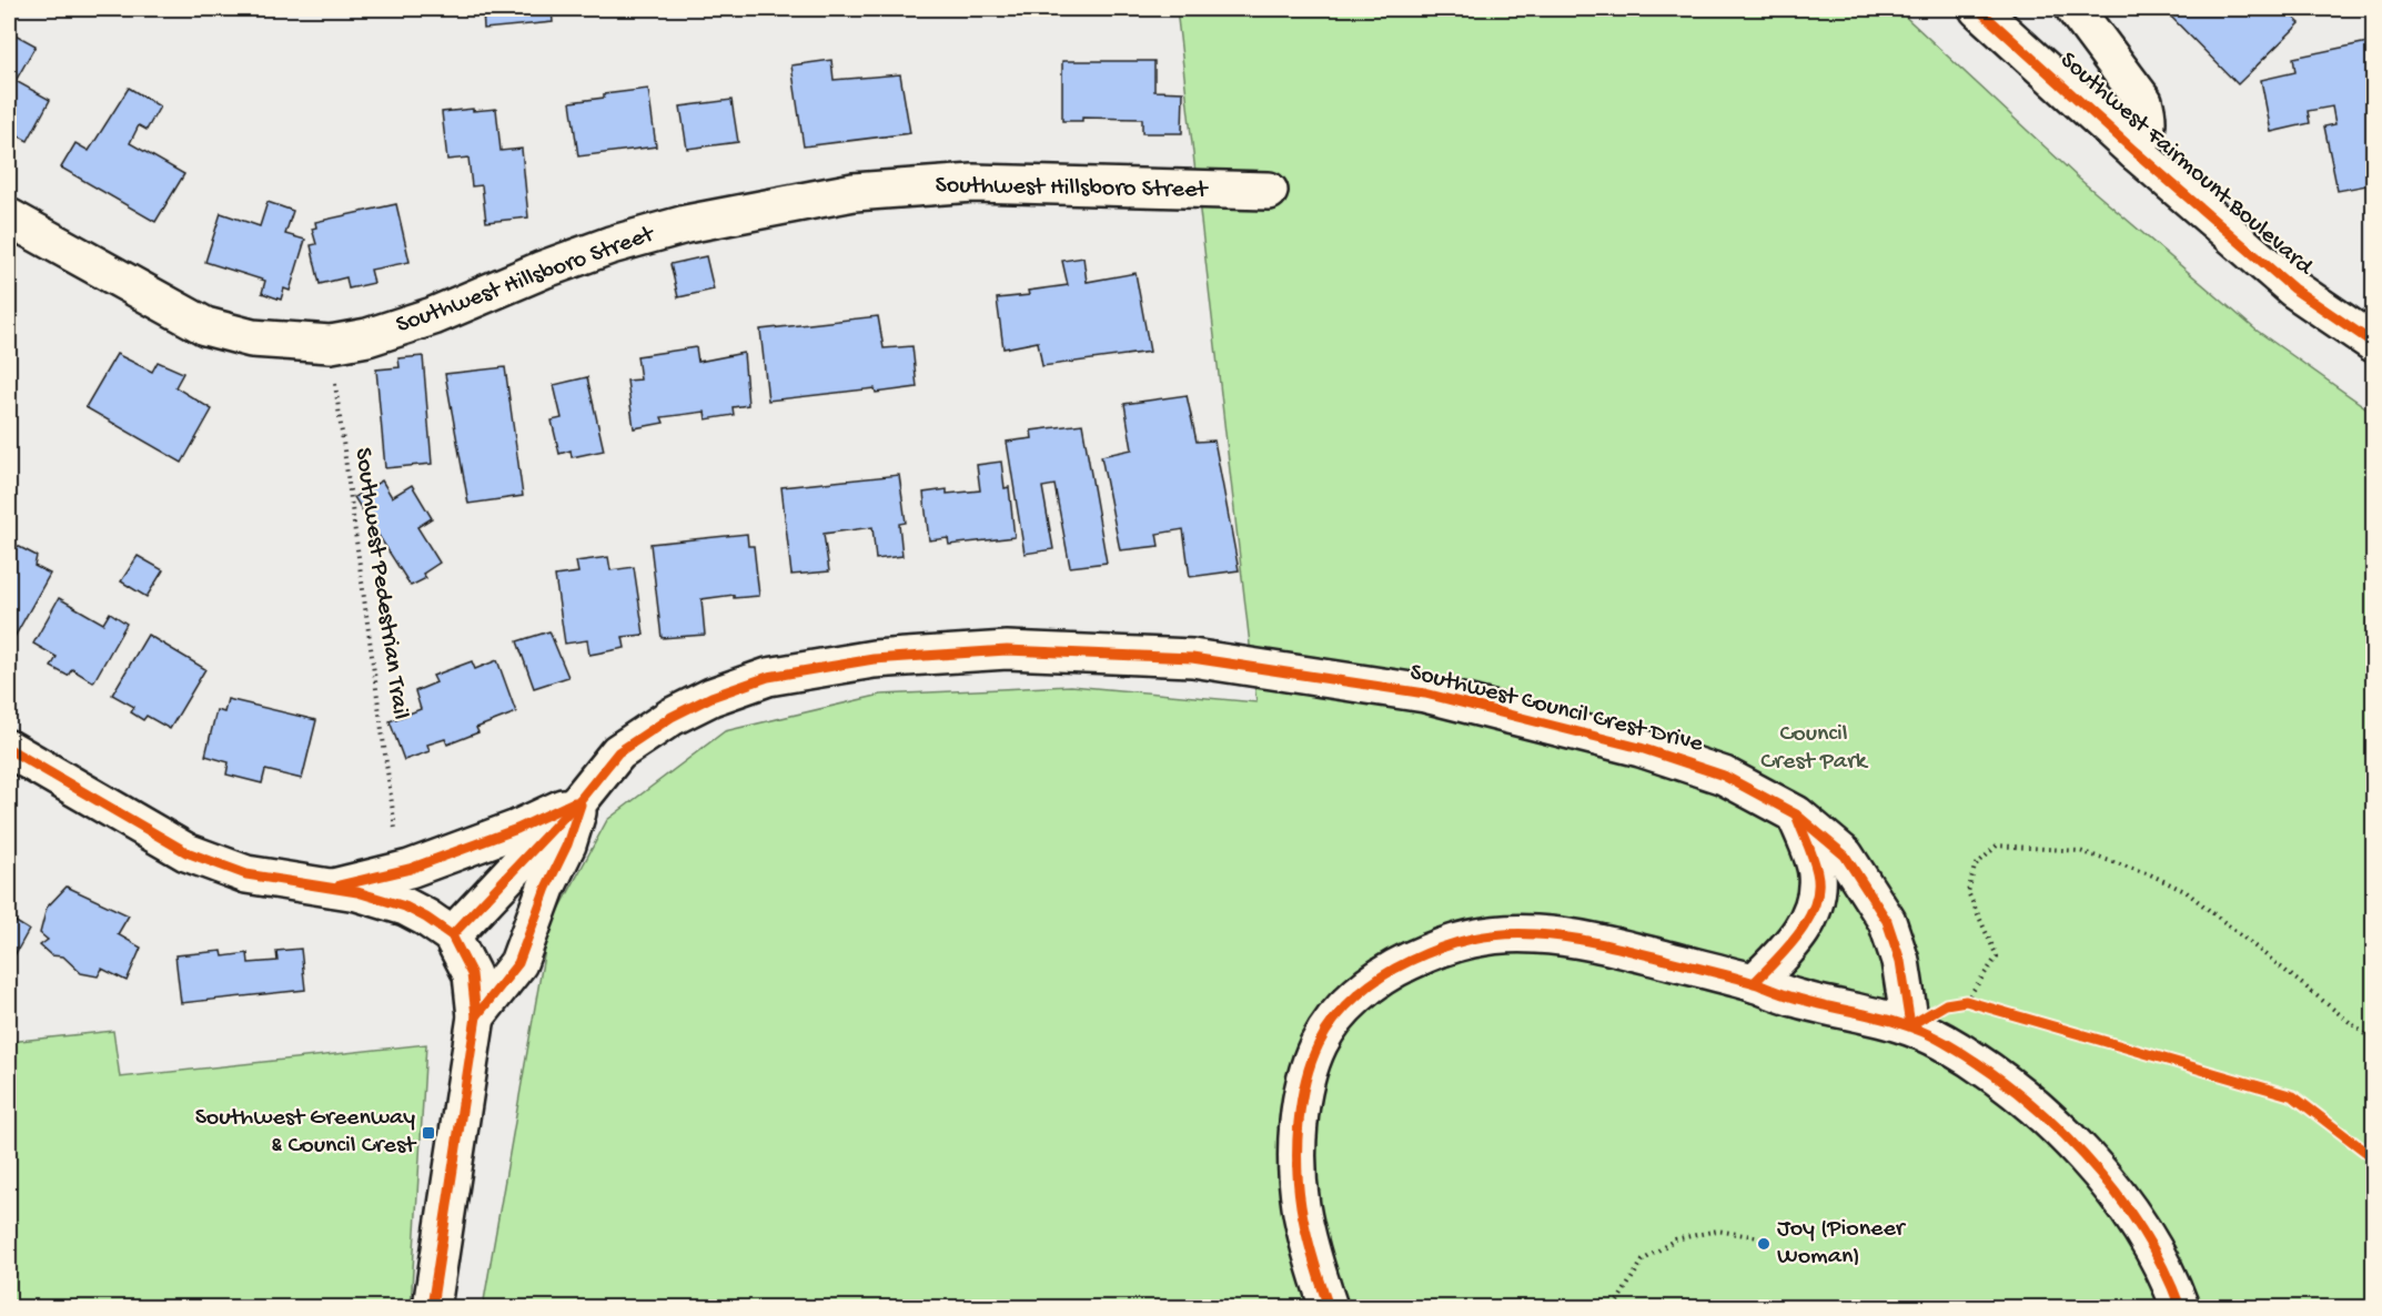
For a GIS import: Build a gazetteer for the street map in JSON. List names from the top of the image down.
{
  "streets": {
    "street": ["Southwest Fairmount Boulevard", "Southwest Hillsboro Street", "Southwest Council Crest Drive"],
    "path": ["Southwest Pedestrian Trail"]
  },
  "crossings": [
    ["Southwest Hillsboro Street", "Southwest Pedestrian Trail"]
  ],
  "parks": ["Council Crest Park"],
  "places": {
    "transit": ["Southwest Greenway & Council Crest"],
    "other": ["Joy (Pioneer Woman)"]
  }
}
